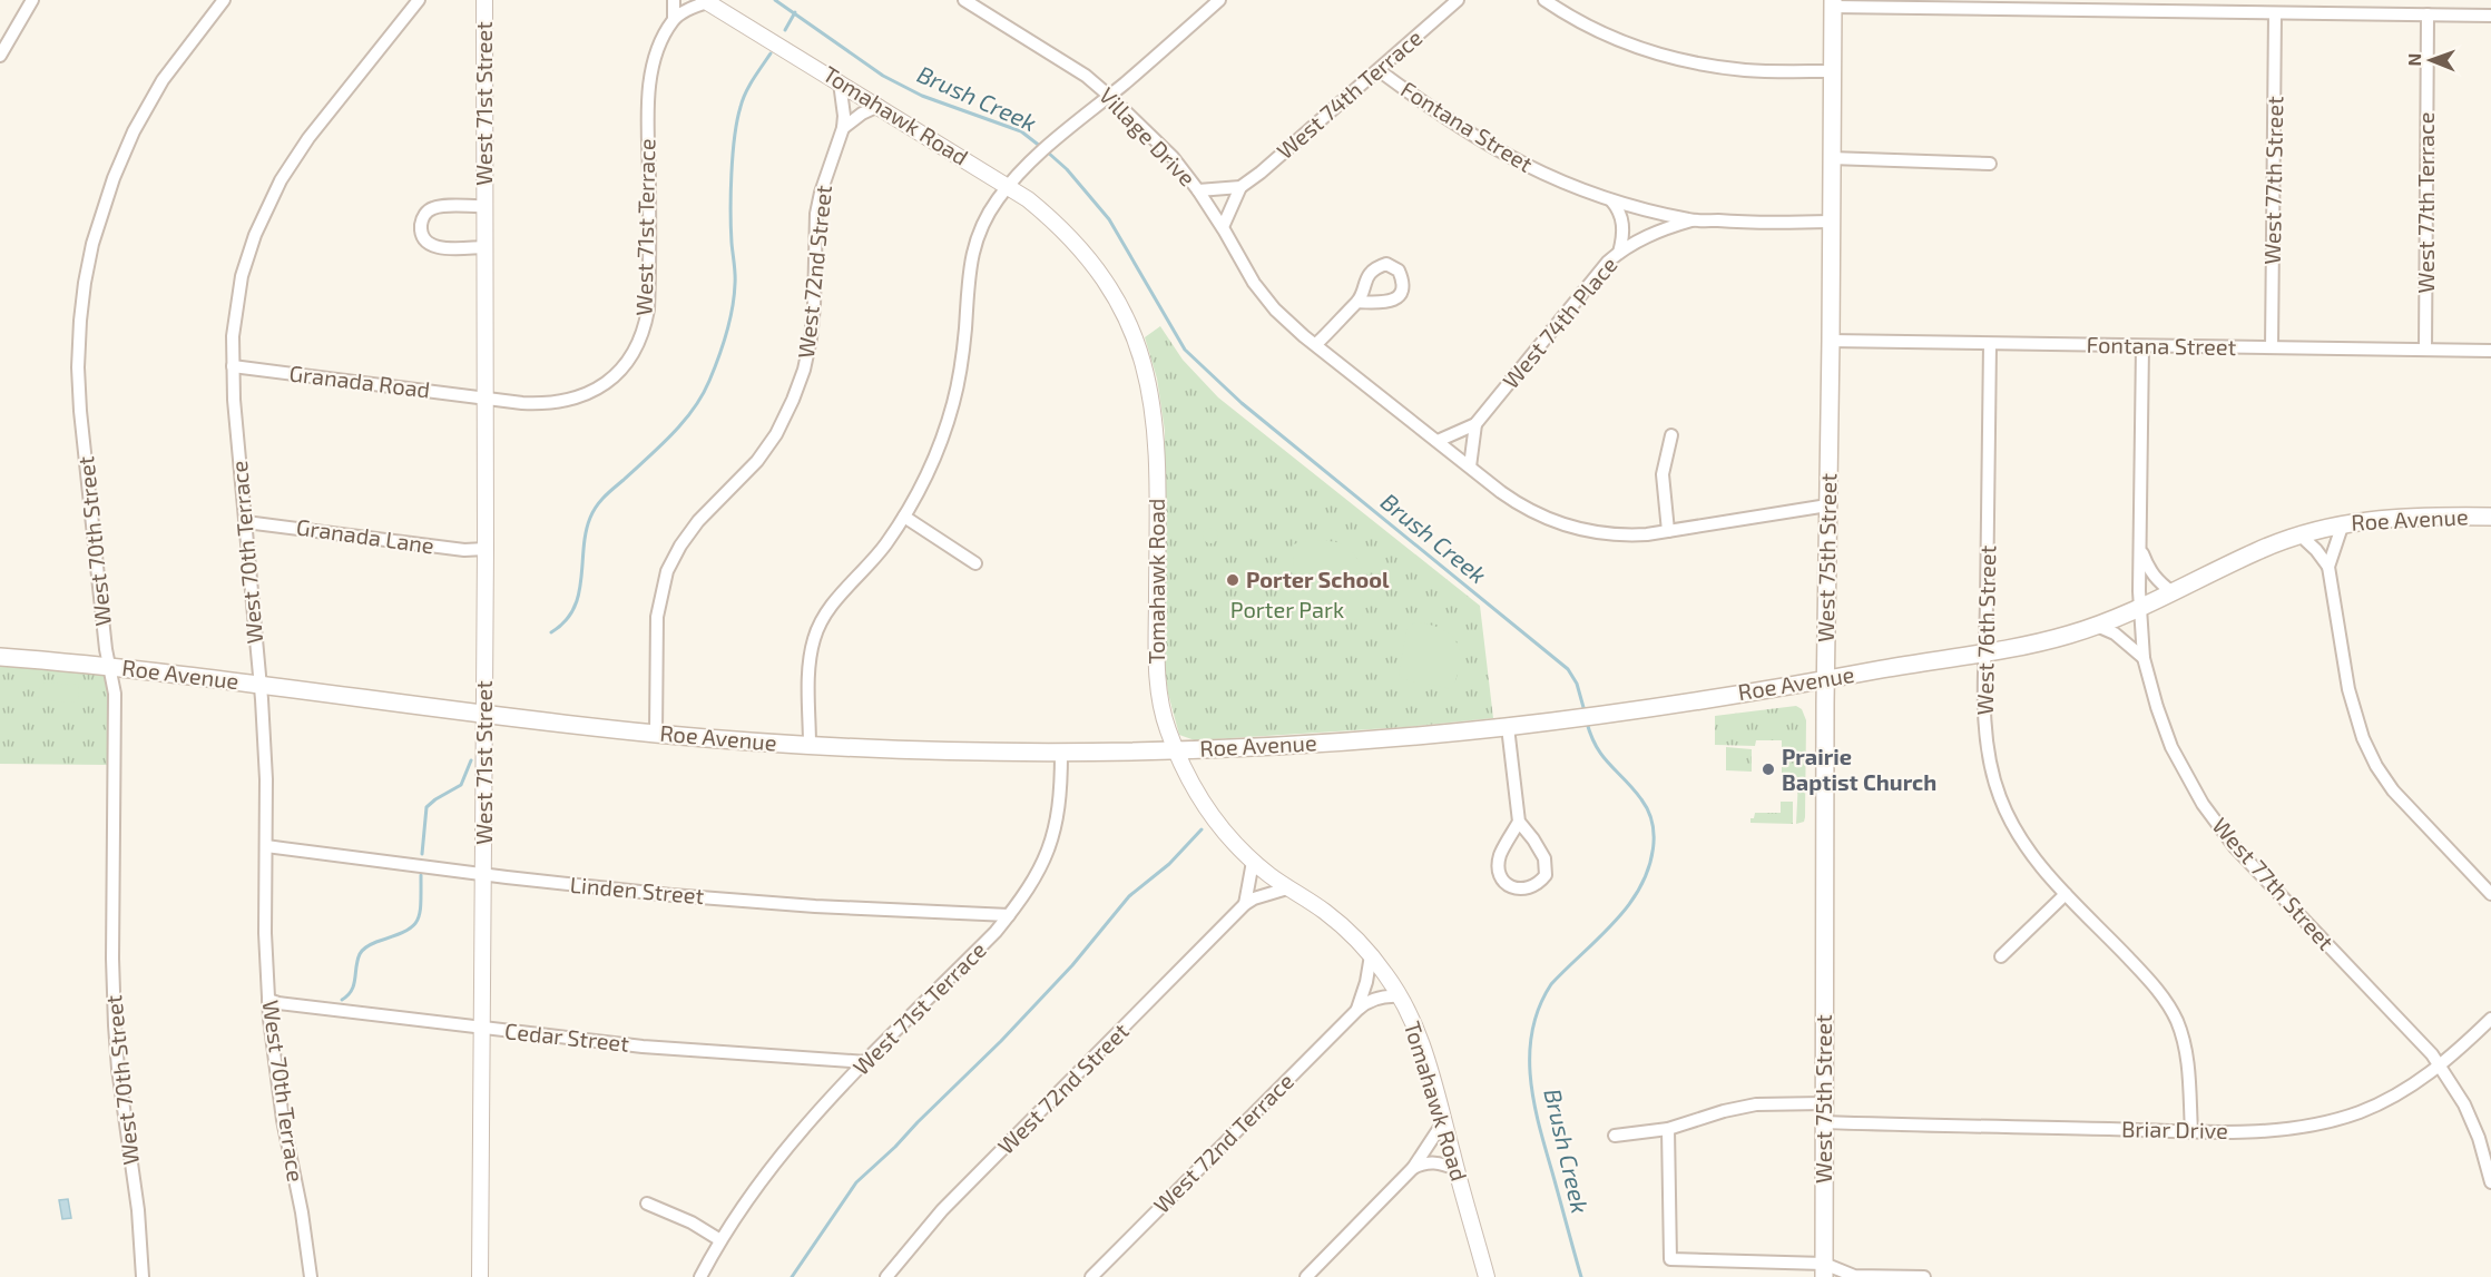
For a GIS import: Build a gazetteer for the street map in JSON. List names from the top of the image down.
{
  "streets": {
    "main road": ["Roe Avenue", "West 75th Street"],
    "street": [
      "West 74th Terrace",
      "West 71st Street",
      "Tomahawk Road",
      "Fontana Street",
      "Village Drive",
      "West 77th Street",
      "West 77th Terrace",
      "West 71st Terrace",
      "West 72nd Street",
      "West 74th Place",
      "Granada Road",
      "Granada Lane",
      "West 70th Street",
      "West 70th Terrace",
      "West 76th Street",
      "Linden Street",
      "Cedar Street",
      "Briar Drive",
      "West 72nd Terrace"
    ]
  },
  "crossings": [
    ["West 74th Terrace", "Fontana Street"],
    ["West 74th Terrace", "Village Drive"],
    ["West 71st Street", "West 71st Terrace"],
    ["West 71st Street", "Granada Road"],
    ["West 71st Street", "Roe Avenue"],
    ["West 71st Street", "Granada Lane"],
    ["West 71st Street", "Linden Street"],
    ["West 71st Street", "Cedar Street"],
    ["Tomahawk Road", "West 72nd Street"],
    ["Tomahawk Road", "Roe Avenue"],
    ["Tomahawk Road", "West 72nd Terrace"],
    ["Fontana Street", "West 77th Street"],
    ["Fontana Street", "West 77th Terrace"],
    ["Fontana Street", "West 74th Place"],
    ["Fontana Street", "West 75th Street"],
    ["Fontana Street", "West 76th Street"],
    ["Village Drive", "West 74th Place"],
    ["Village Drive", "West 75th Street"],
    ["West 77th Street", "Roe Avenue"],
    ["West 77th Street", "Briar Drive"],
    ["West 71st Terrace", "Granada Road"],
    ["West 71st Terrace", "Roe Avenue"],
    ["West 71st Terrace", "Linden Street"],
    ["West 71st Terrace", "Cedar Street"],
    ["West 72nd Street", "Roe Avenue"],
    ["Granada Road", "West 70th Terrace"],
    ["Roe Avenue", "West 70th Street"],
    ["Roe Avenue", "West 70th Terrace"],
    ["Roe Avenue", "West 75th Street"],
    ["Roe Avenue", "West 76th Street"],
    ["Granada Lane", "West 70th Terrace"],
    ["West 70th Terrace", "Linden Street"],
    ["West 70th Terrace", "Cedar Street"],
    ["West 75th Street", "Briar Drive"],
    ["West 76th Street", "Briar Drive"]
  ],
  "water": ["Brush Creek"],
  "parks": ["Porter Park"],
  "places": ["Porter School", "Prairie Baptist Church"],
  "north": "left"
}
